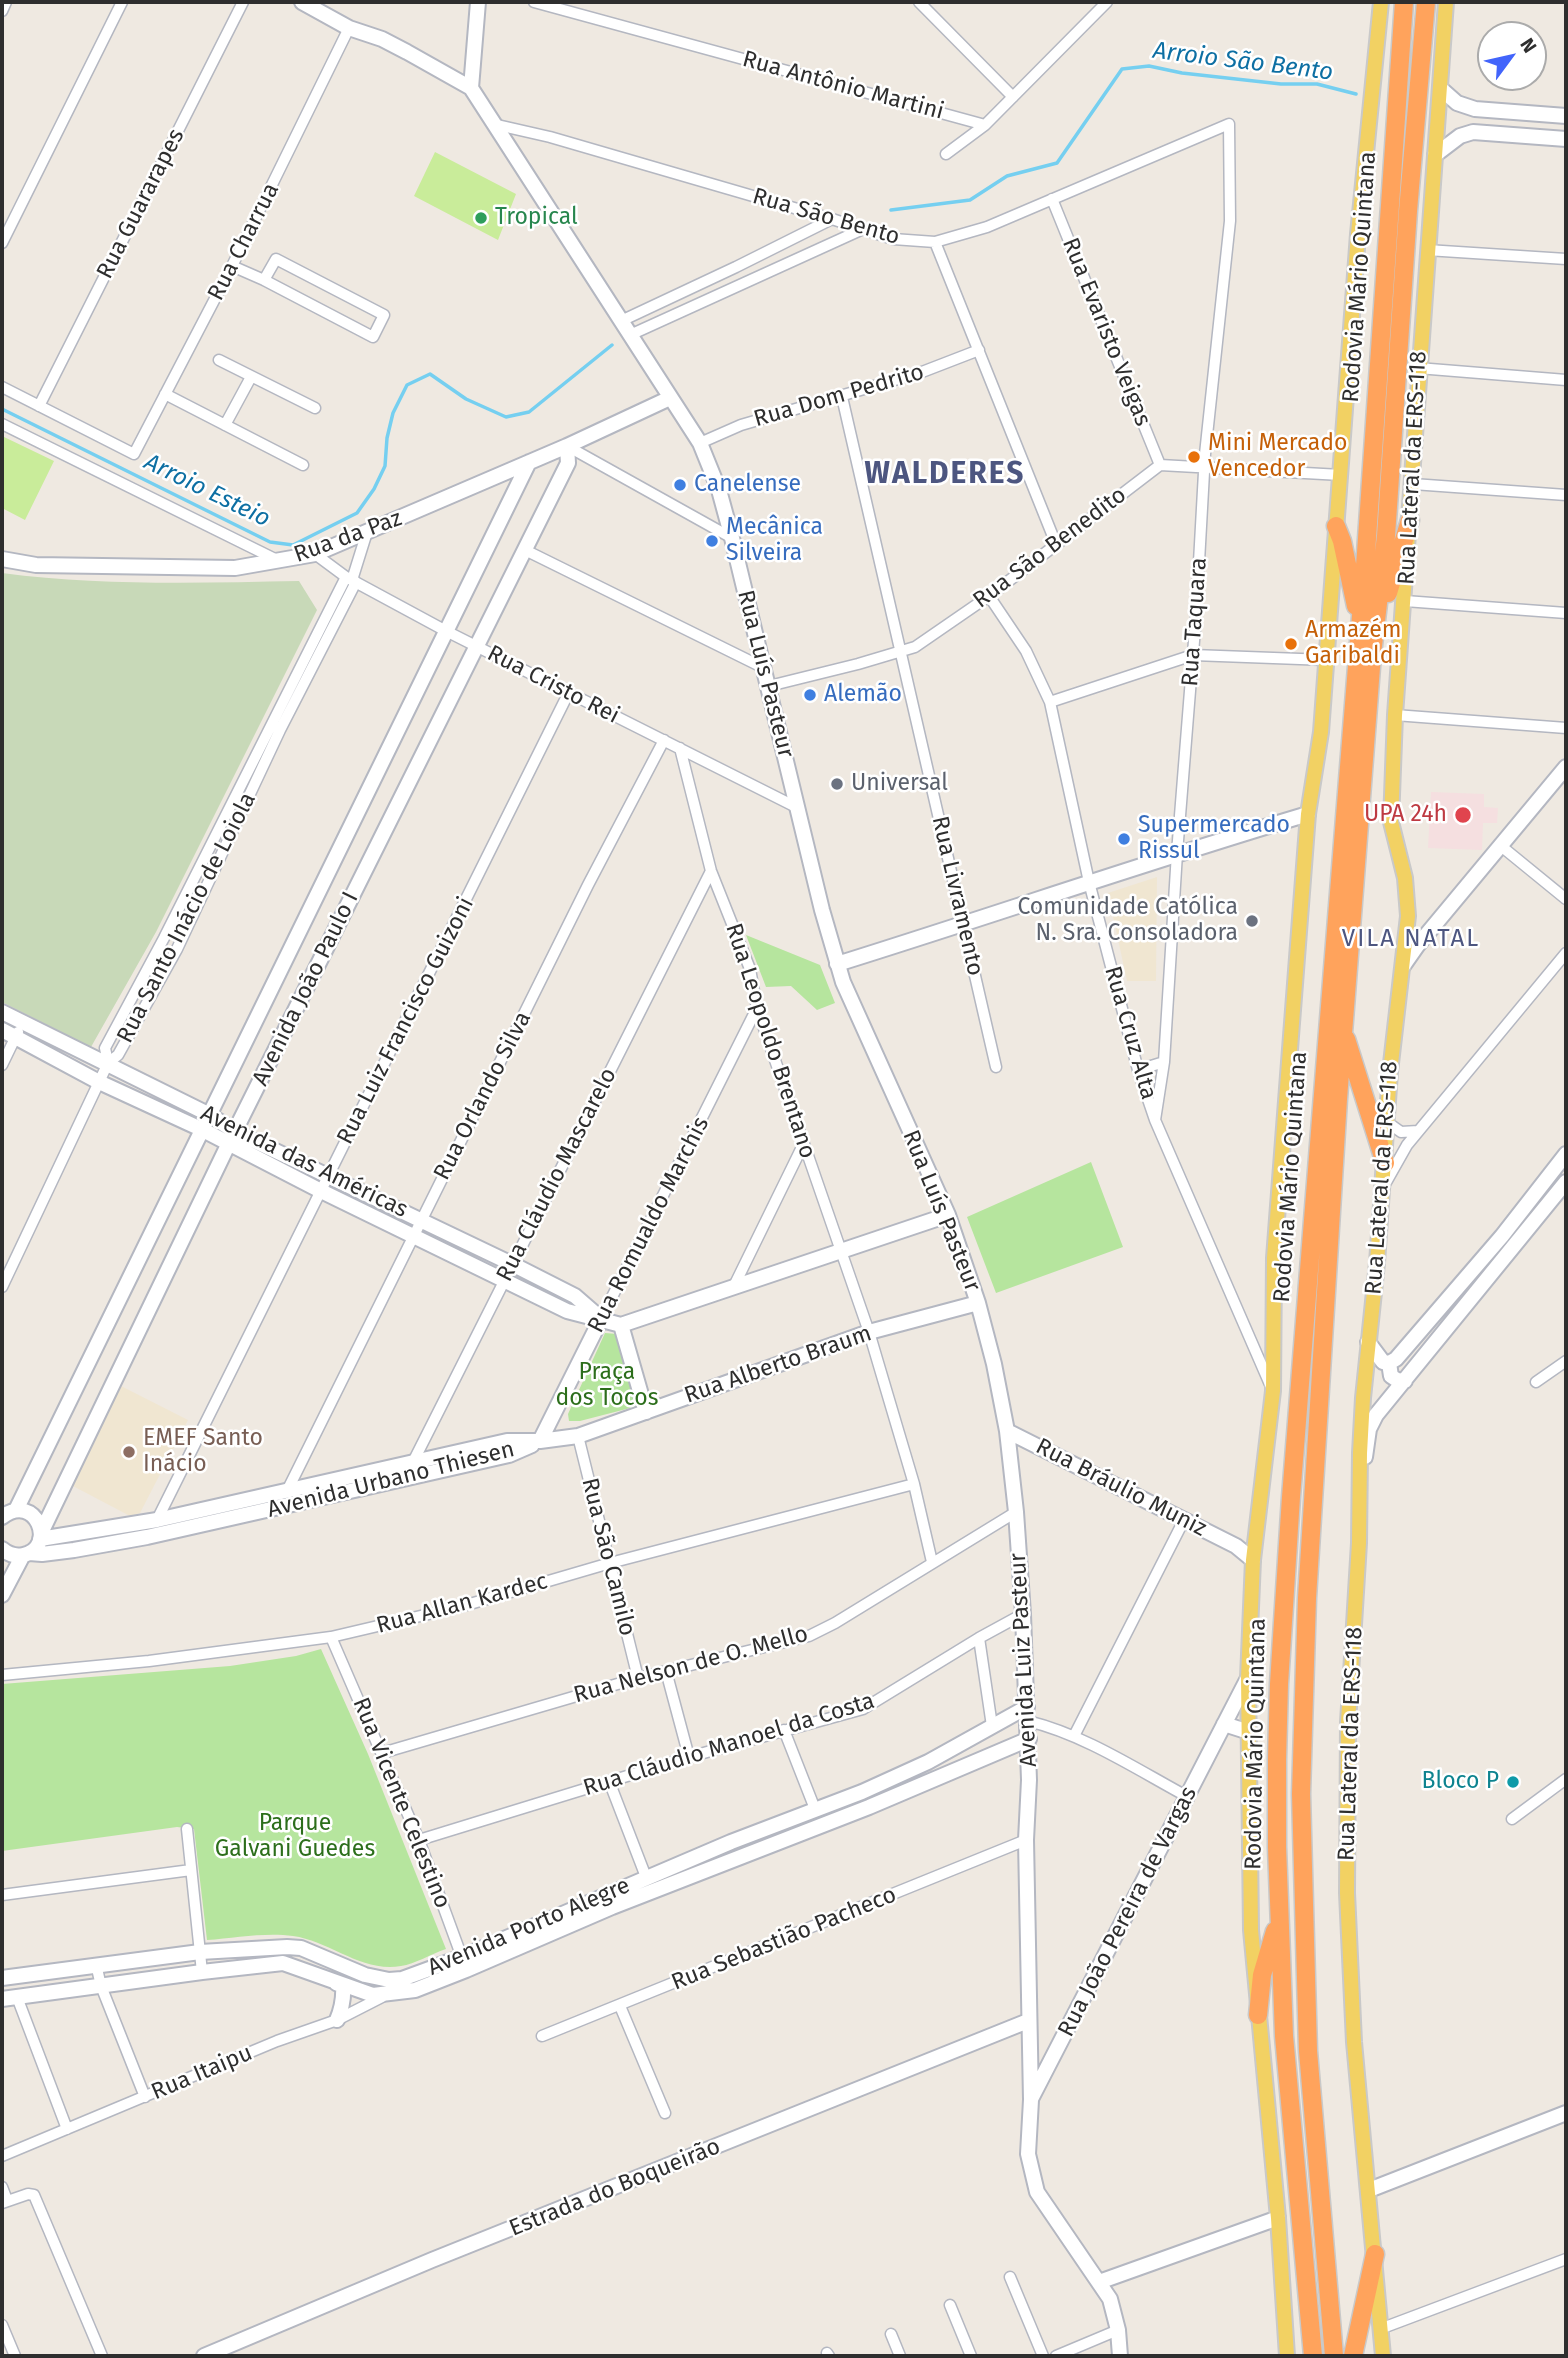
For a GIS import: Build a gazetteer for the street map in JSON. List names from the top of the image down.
{
  "streets": {
    "highway": ["Rodovia Mário Quintana"],
    "main road": ["Rua Lateral da ERS-118"],
    "street": [
      "Rua Antônio Martini",
      "Rua Guararapes",
      "Rua São Bento",
      "Rua Charrua",
      "Rua Evaristo Veigas",
      "Rua Dom Pedrito",
      "Rua da Paz",
      "Rua São Benedito",
      "Rua Taquara",
      "Rua Luís Pasteur",
      "Rua Cristo Rei",
      "Rua Livramento",
      "Rua Santo Inácio de Loiola",
      "Avenida João Paulo I",
      "Rua Luiz Francisco Guizoni",
      "Rua Cruz Alta",
      "Rua Leopoldo Brentano",
      "Rua Orlando Silva",
      "Avenida das Américas",
      "Rua Cláudio Mascarelo",
      "Rua Romualdo Marchis",
      "Rua Alberto Braum",
      "Avenida Urbano Thiesen",
      "Rua Bráulio Muniz",
      "Rua São Camilo",
      "Rua Allan Kardec",
      "Avenida Luiz Pasteur",
      "Rua Nelson de O. Mello",
      "Rua Cláudio Manoel da Costa",
      "Rua Vicente Celestino",
      "Rua João Pereira de Vargas",
      "Avenida Porto Alegre",
      "Rua Sebastião Pacheco",
      "Rua Itaipu",
      "Estrada do Boqueirão"
    ]
  },
  "crossings": [
    ["Rua Guararapes", "Rua Charrua"],
    ["Rua São Bento", "Rua Evaristo Veigas"],
    ["Rua São Bento", "Rua Taquara"],
    ["Rua São Bento", "Rua Luís Pasteur"],
    ["Rua Evaristo Veigas", "Rua São Benedito"],
    ["Rua Dom Pedrito", "Rua Luís Pasteur"],
    ["Rua Dom Pedrito", "Rua Livramento"],
    ["Rua da Paz", "Rua Luís Pasteur"],
    ["Rua da Paz", "Rua Cristo Rei"],
    ["Rua da Paz", "Avenida João Paulo I"],
    ["Rua São Benedito", "Rua Luís Pasteur"],
    ["Rua São Benedito", "Rua Livramento"],
    ["Rua São Benedito", "Rua Cruz Alta"],
    ["Rua Taquara", "Rua Cruz Alta"],
    ["Rua Luís Pasteur", "Rua Cristo Rei"],
    ["Rua Luís Pasteur", "Rua Alberto Braum"],
    ["Rua Luís Pasteur", "Avenida Luiz Pasteur"],
    ["Rua Cristo Rei", "Rua Santo Inácio de Loiola"],
    ["Rua Cristo Rei", "Avenida João Paulo I"],
    ["Rua Cristo Rei", "Rua Luiz Francisco Guizoni"],
    ["Rua Cristo Rei", "Rua Leopoldo Brentano"],
    ["Rua Cristo Rei", "Rua Orlando Silva"],
    ["Rua Santo Inácio de Loiola", "Avenida das Américas"],
    ["Avenida João Paulo I", "Avenida das Américas"],
    ["Avenida João Paulo I", "Avenida Urbano Thiesen"],
    ["Rua Luiz Francisco Guizoni", "Avenida das Américas"],
    ["Rua Luiz Francisco Guizoni", "Avenida Urbano Thiesen"],
    ["Rua Leopoldo Brentano", "Rua Cláudio Mascarelo"],
    ["Rua Leopoldo Brentano", "Rua Romualdo Marchis"],
    ["Rua Leopoldo Brentano", "Rua Alberto Braum"],
    ["Rua Leopoldo Brentano", "Rua Allan Kardec"],
    ["Rua Leopoldo Brentano", "Rua Nelson de O. Mello"],
    ["Rua Orlando Silva", "Avenida das Américas"],
    ["Rua Orlando Silva", "Avenida Urbano Thiesen"],
    ["Avenida das Américas", "Rua Cláudio Mascarelo"],
    ["Avenida das Américas", "Rua Romualdo Marchis"],
    ["Rua Cláudio Mascarelo", "Avenida Urbano Thiesen"],
    ["Rua Romualdo Marchis", "Rua Alberto Braum"],
    ["Rua Romualdo Marchis", "Avenida Urbano Thiesen"],
    ["Rua Alberto Braum", "Avenida Urbano Thiesen"],
    ["Rua Alberto Braum", "Rua São Camilo"],
    ["Rua Alberto Braum", "Avenida Luiz Pasteur"],
    ["Rua Bráulio Muniz", "Avenida Luiz Pasteur"],
    ["Rua São Camilo", "Rua Allan Kardec"],
    ["Rua São Camilo", "Rua Nelson de O. Mello"],
    ["Rua Allan Kardec", "Rua Vicente Celestino"],
    ["Avenida Luiz Pasteur", "Rua Nelson de O. Mello"],
    ["Avenida Luiz Pasteur", "Rua Cláudio Manoel da Costa"],
    ["Avenida Luiz Pasteur", "Avenida Porto Alegre"],
    ["Avenida Luiz Pasteur", "Rua Sebastião Pacheco"],
    ["Avenida Luiz Pasteur", "Estrada do Boqueirão"],
    ["Rua Nelson de O. Mello", "Rua Vicente Celestino"],
    ["Rua Cláudio Manoel da Costa", "Rua Vicente Celestino"],
    ["Rua Vicente Celestino", "Avenida Porto Alegre"],
    ["Avenida Porto Alegre", "Rua Itaipu"]
  ],
  "districts": ["WALDERES", "VILA NATAL"],
  "water": ["Arroio São Bento", "Arroio Esteio"],
  "parks": ["Praça dos Tocos", "Parque Galvani Guedes"],
  "places": [
    "Tropical",
    "Mini Mercado Vencedor",
    "Canelense",
    "Mecânica Silveira",
    "Armazém Garibaldi",
    "Alemão",
    "Universal",
    "UPA 24h",
    "Supermercado Rissul",
    "Comunidade Católica N. Sra. Consoladora",
    "EMEF Santo Inácio",
    "Bloco P"
  ],
  "north": "top right"
}
